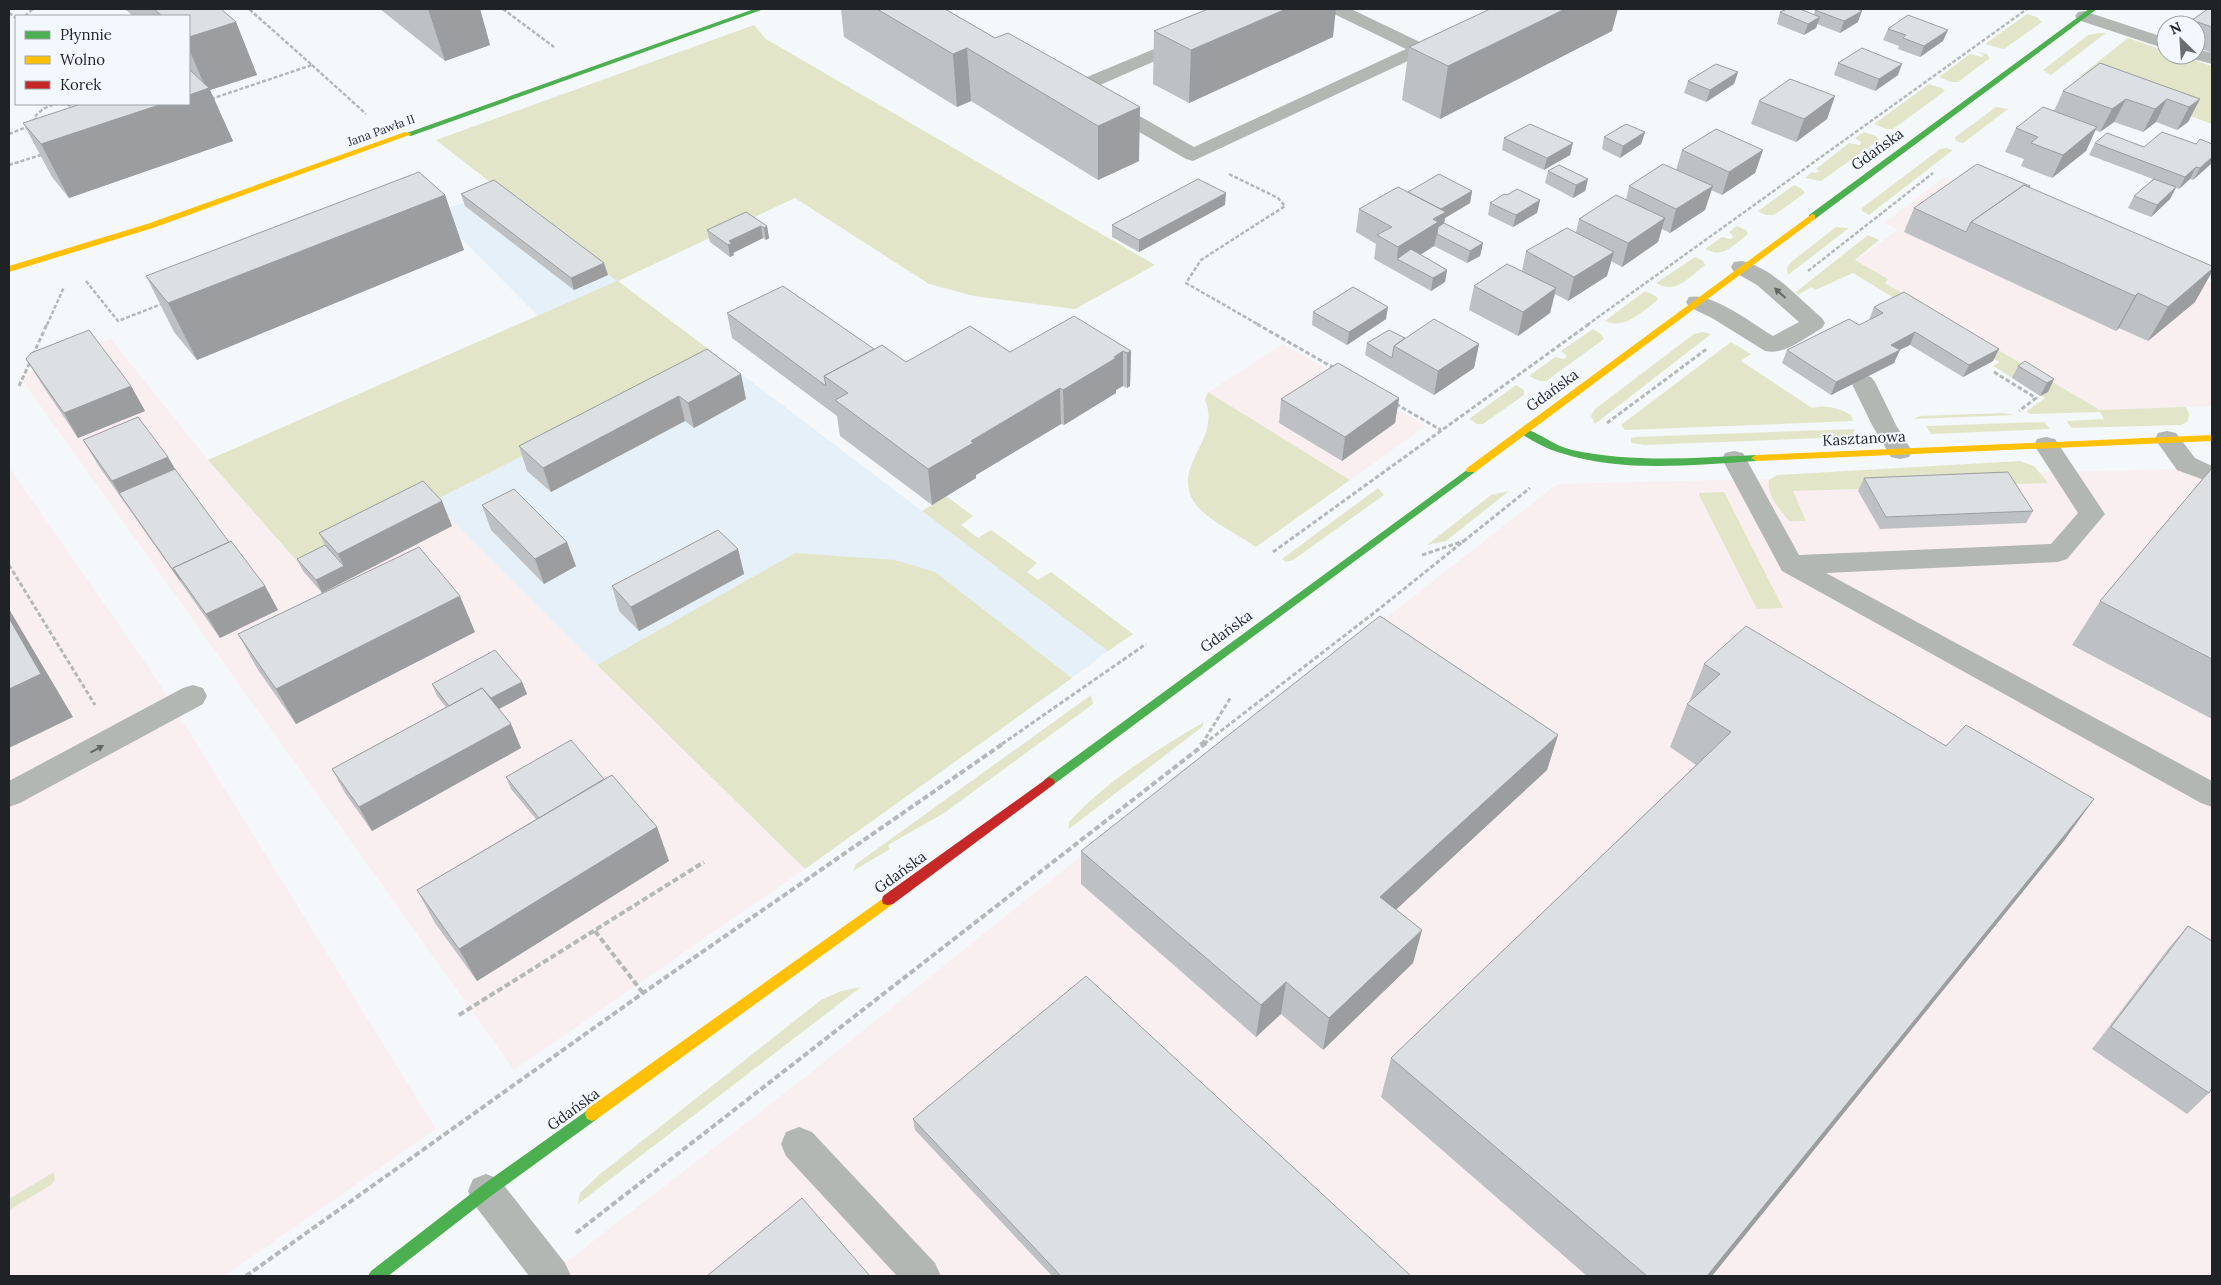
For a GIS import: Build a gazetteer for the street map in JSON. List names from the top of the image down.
{
  "streets": {
    "main road": ["Jana Pawła II", "Gdańska", "Kasztanowa"]
  },
  "crossings": [
    ["Gdańska", "Kasztanowa"]
  ],
  "legend": ["Płynnie", "Wolno", "Korek"],
  "north": "top left"
}
